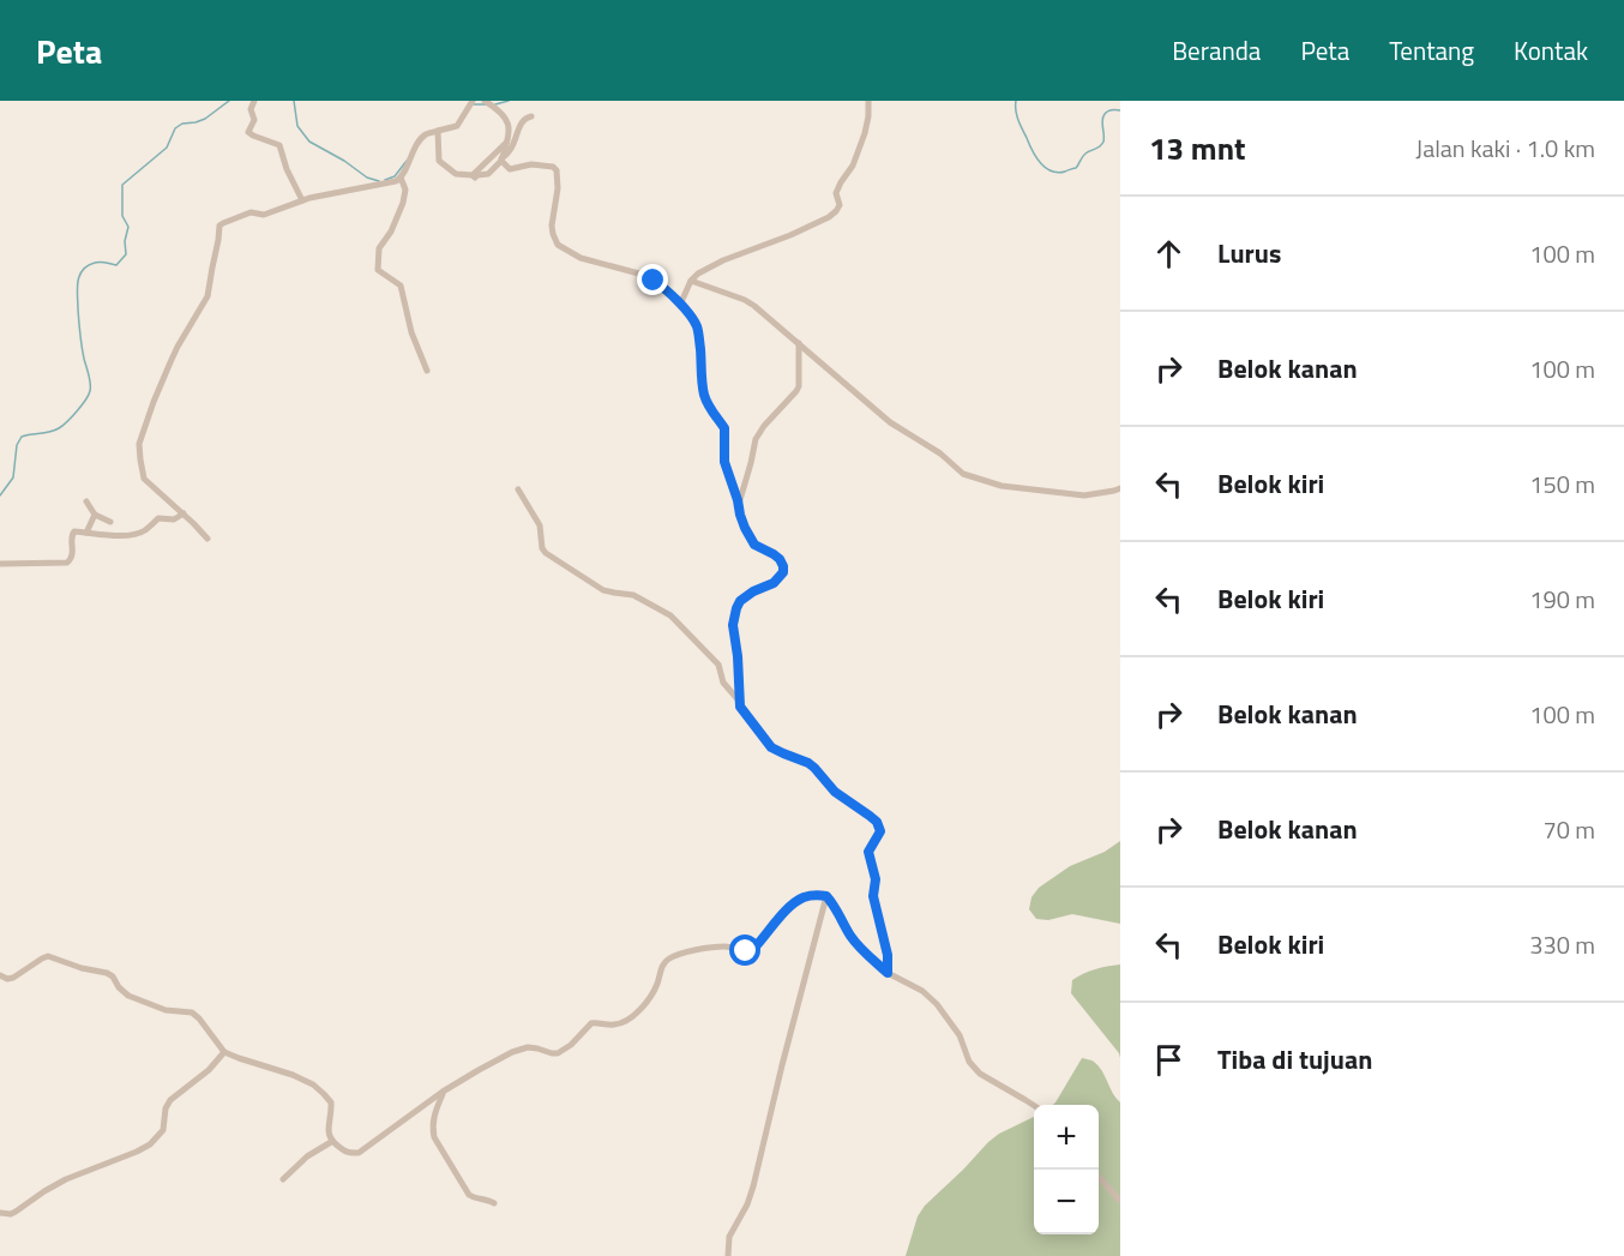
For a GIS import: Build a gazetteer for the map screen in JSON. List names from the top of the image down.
{
  "page": {
    "header": "Peta",
    "nav": [
      "Beranda",
      "Peta",
      "Tentang",
      "Kontak"
    ],
    "heading": ["13 mnt", "Jalan kaki · 1.0 km"],
    "list": [
      ["Lurus", "100 m"],
      ["Belok kanan", "100 m"],
      ["Belok kiri", "150 m"],
      ["Belok kiri", "190 m"],
      ["Belok kanan", "100 m"],
      ["Belok kanan", "70 m"],
      ["Belok kiri", "330 m"],
      "Tiba di tujuan"
    ],
    "map_buttons": ["+", "−"]
  }
}
